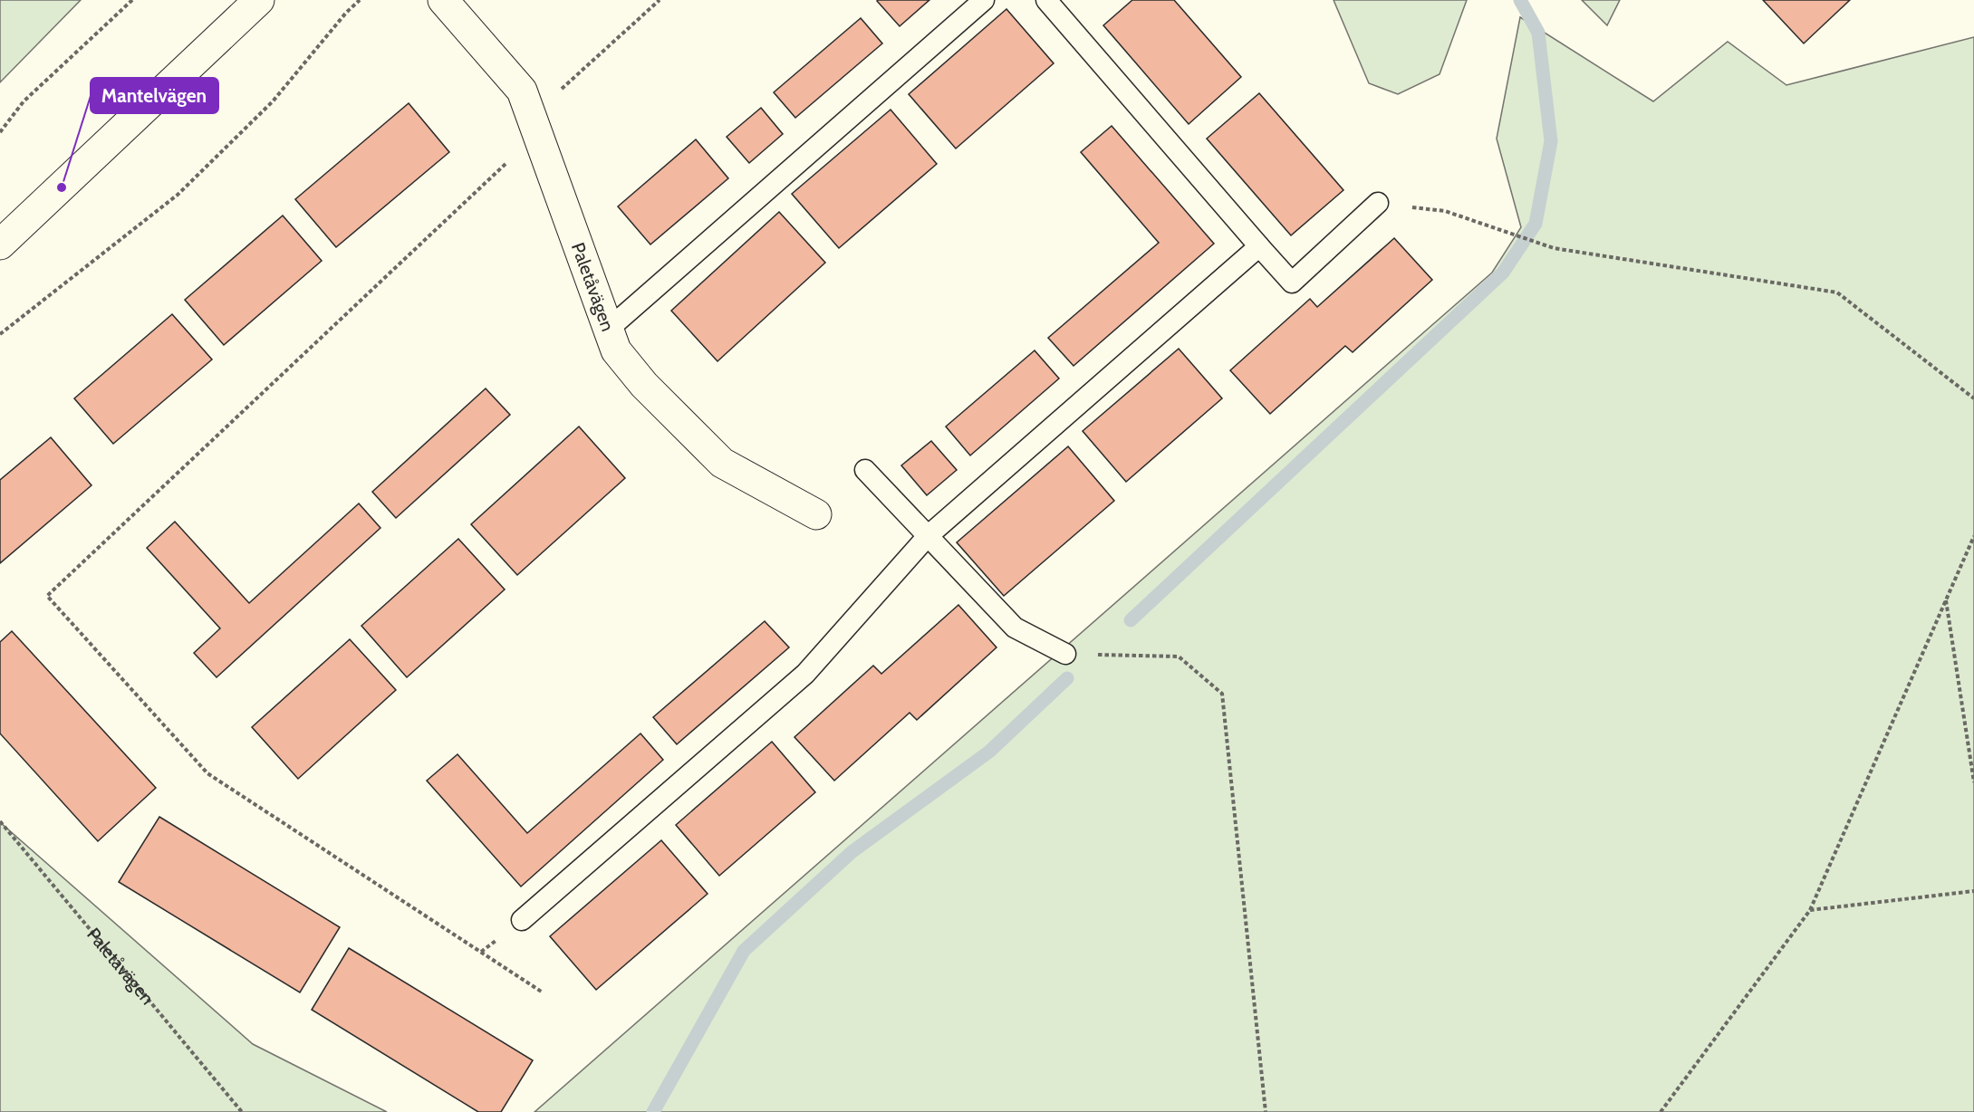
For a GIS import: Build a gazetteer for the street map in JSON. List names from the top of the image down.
{
  "streets": {
    "street": ["Paletåvägen"]
  },
  "places": ["Mantelvägen"]
}
